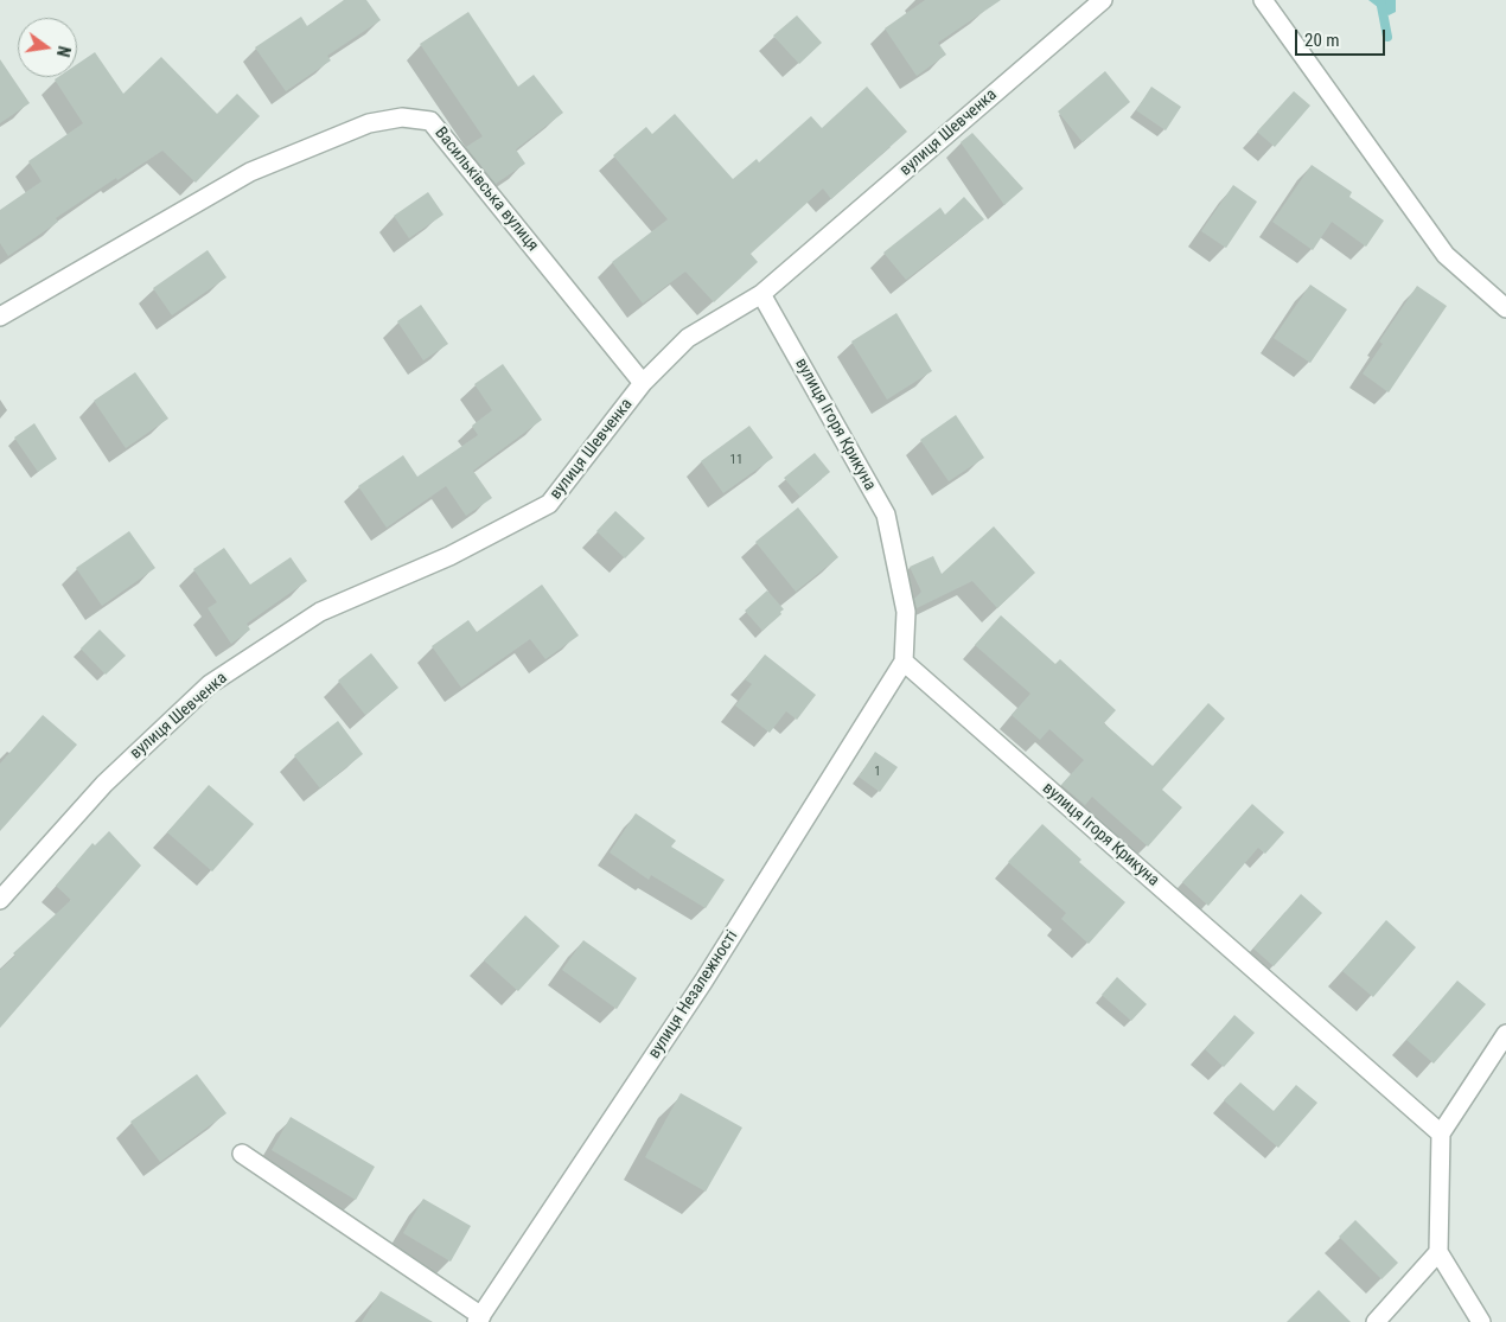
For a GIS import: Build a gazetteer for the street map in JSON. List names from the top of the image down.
{
  "streets": {
    "street": [
      "вулиця Шевченка",
      "Васильківська вулиця",
      "вулиця Ігоря Крикуна",
      "вулиця Незалежності"
    ]
  },
  "crossings": [
    ["вулиця Шевченка", "Васильківська вулиця"],
    ["вулиця Шевченка", "вулиця Ігоря Крикуна"],
    ["вулиця Ігоря Крикуна", "вулиця Незалежності"]
  ],
  "house_numbers": ["11", "1"],
  "scale_bar": "20 m",
  "north": "right"
}
